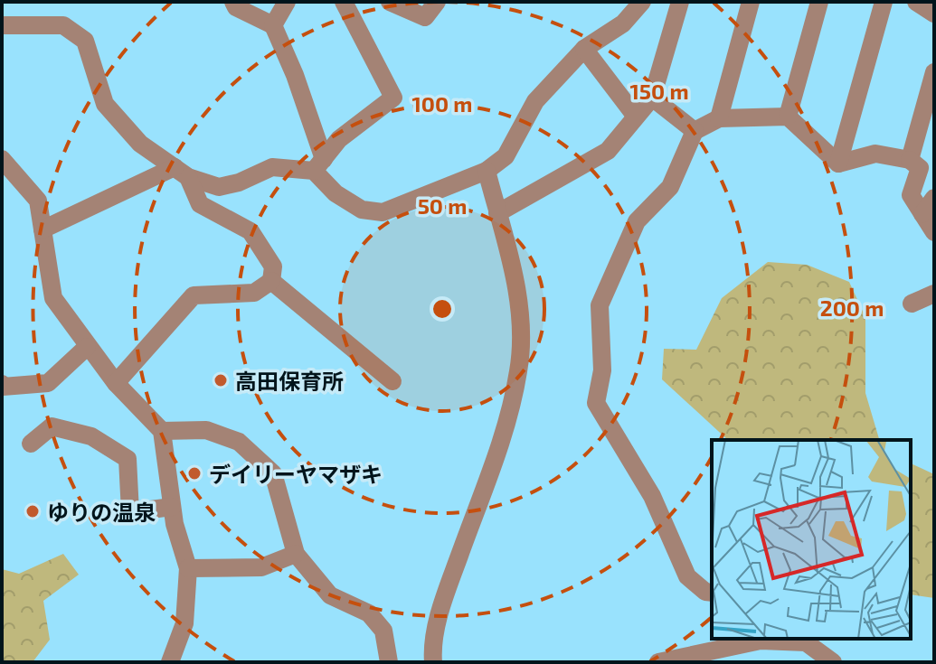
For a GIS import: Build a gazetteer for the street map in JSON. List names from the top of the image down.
{
  "places": ["高田保育所", "デイリーヤマザキ", "ゆりの温泉"],
  "rings": [
    "150 m",
    "100 m",
    "50 m",
    "200 m"
  ]
}
